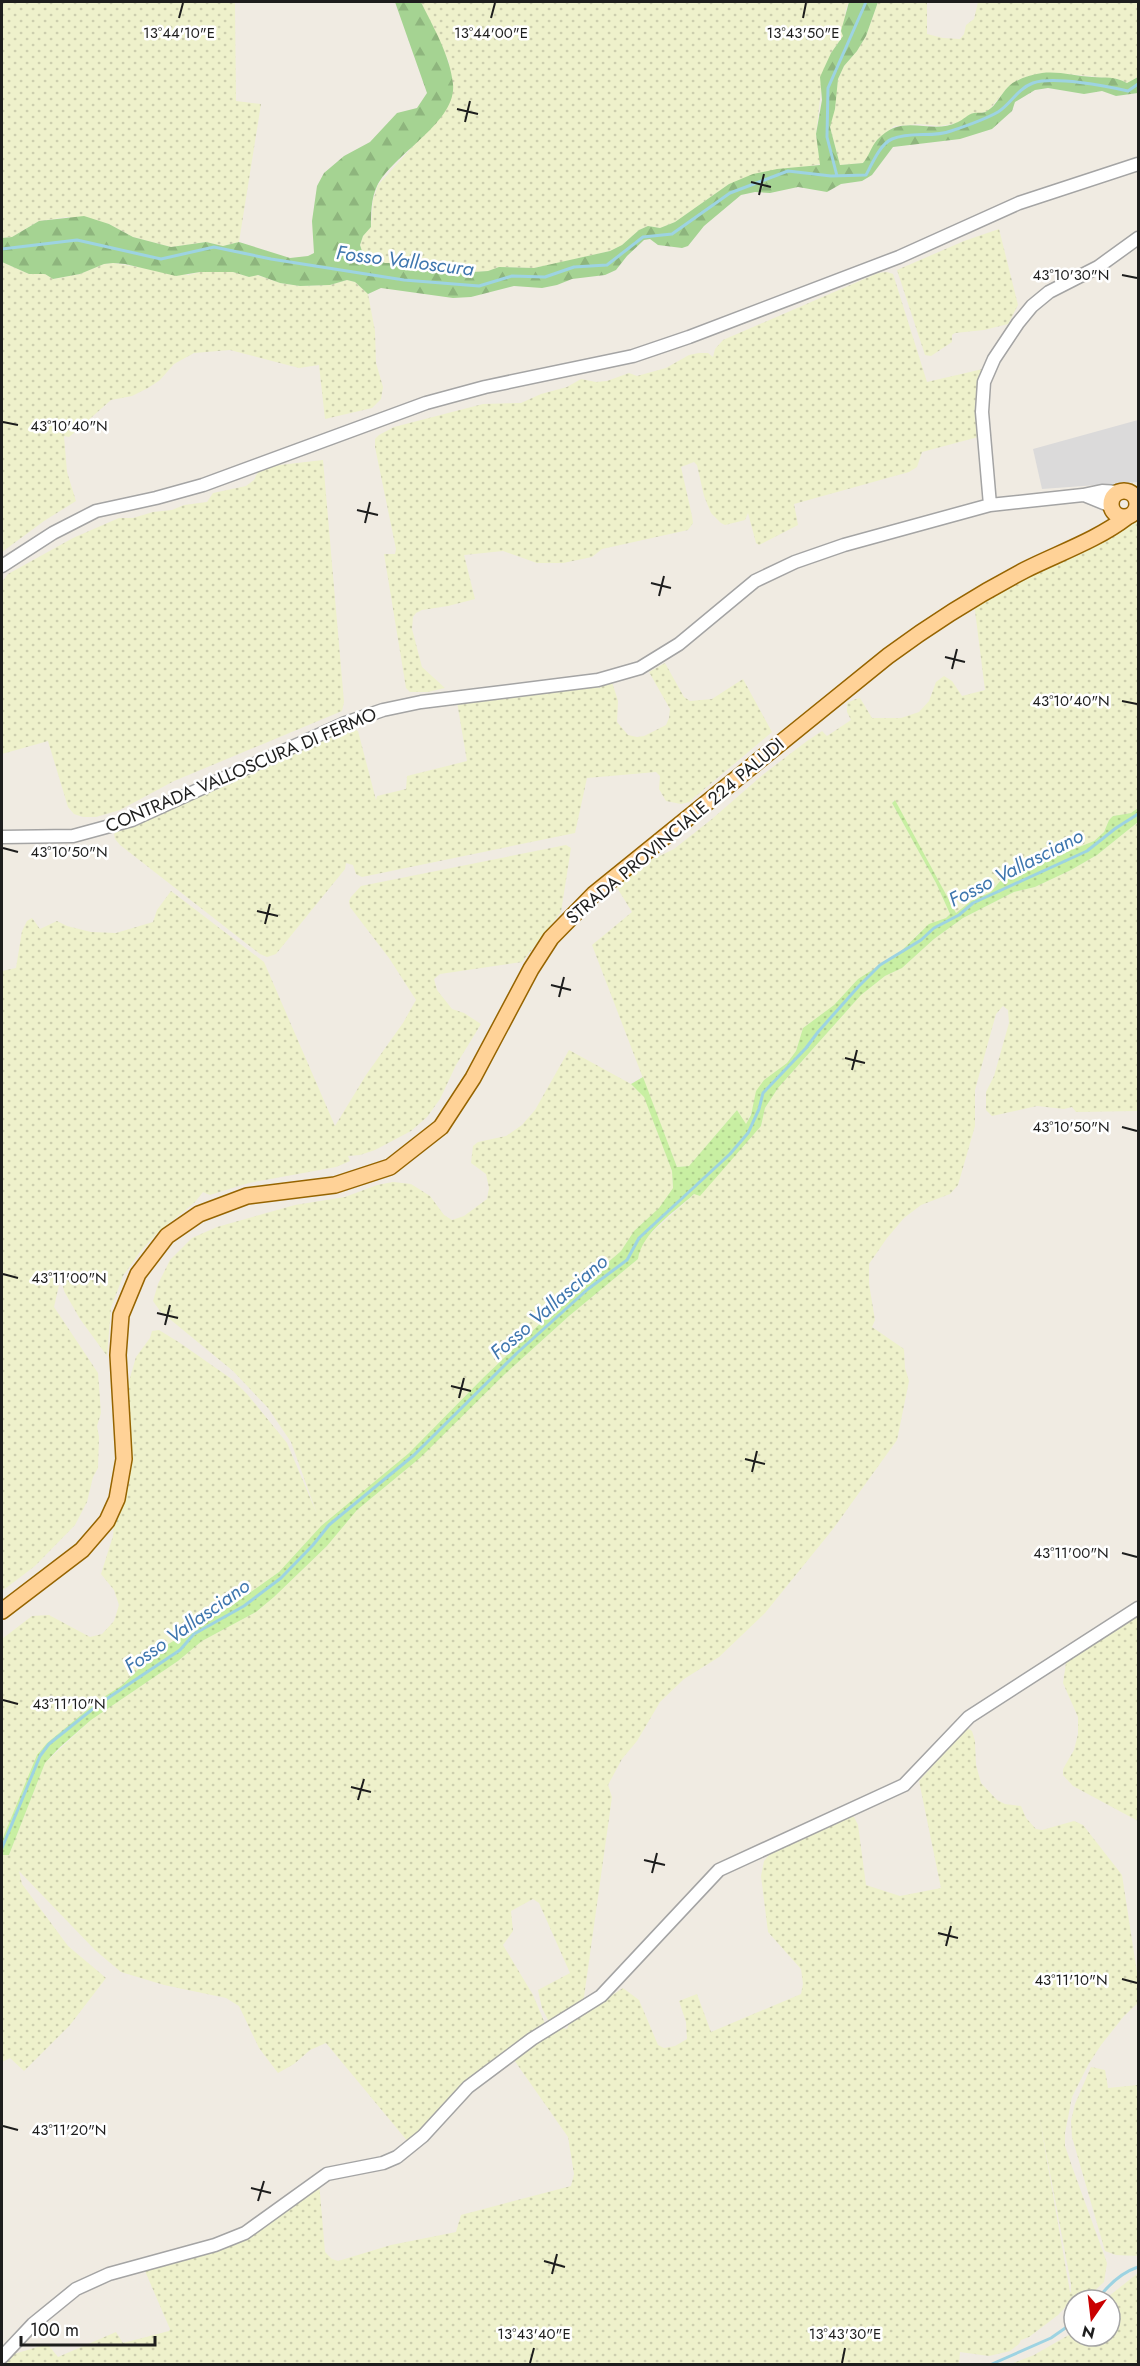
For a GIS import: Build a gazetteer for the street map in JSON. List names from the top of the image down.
{
  "streets": {
    "main road": ["STRADA PROVINCIALE 224 PALUDI"],
    "street": ["CONTRADA VALLOSCURA DI FERMO"]
  },
  "crossings": [
    ["CONTRADA VALLOSCURA DI FERMO", "STRADA PROVINCIALE 224 PALUDI"]
  ],
  "water": ["Fosso Valloscura", "Fosso Vallasciano"],
  "scale_bar": "100 m",
  "north": "bottom",
  "coordinates": [
    "13°44'10\"E",
    "13°44'00\"E",
    "13°43'50\"E",
    "43°10'30\"N",
    "43°10'40\"N",
    "43°10'50\"N",
    "43°11'00\"N",
    "43°11'10\"N",
    "43°11'20\"N",
    "13°43'40\"E",
    "13°43'30\"E"
  ]
}
